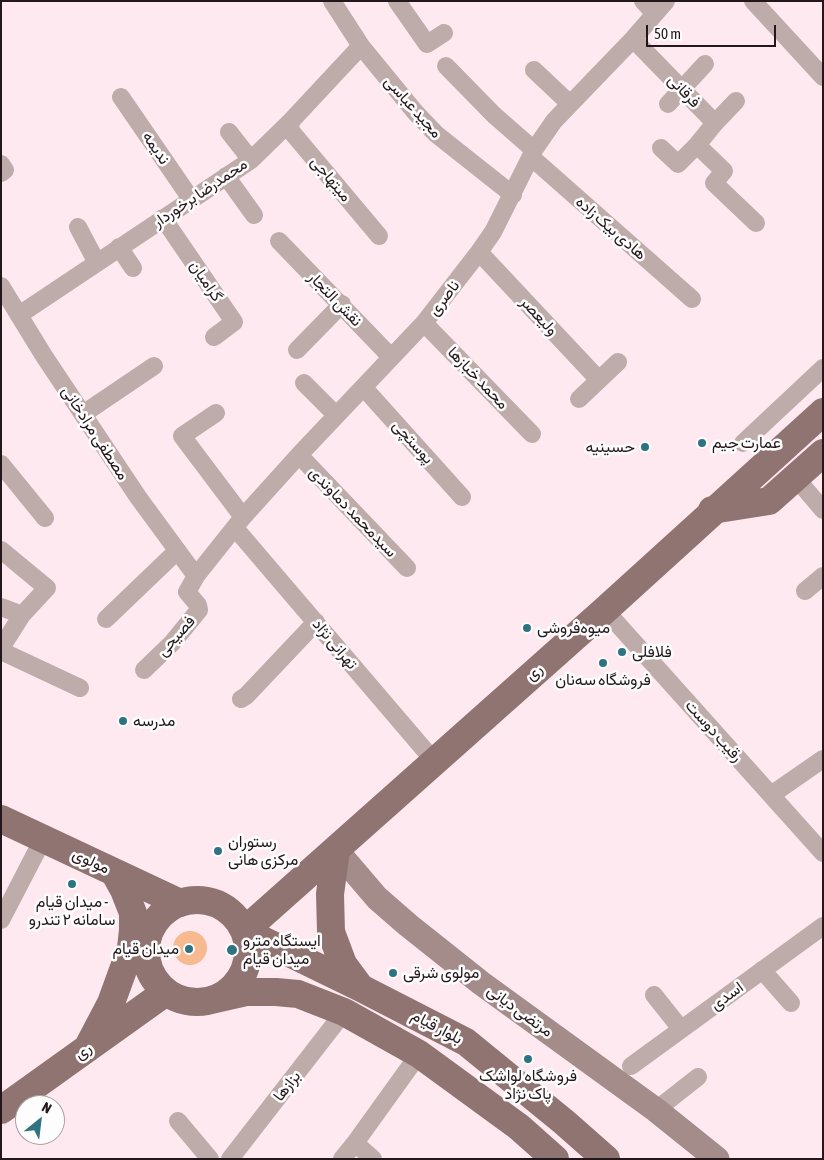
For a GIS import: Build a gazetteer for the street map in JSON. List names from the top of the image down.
{
  "streets": {
    "main road": ["ری", "مولوی", "بلوار قیام"],
    "street": [
      "فرقانی",
      "مجید عباسی",
      "ندیمه",
      "میتهاجی",
      "محمدرضا برخوردار",
      "هادی بیک زاده",
      "گرامیان",
      "ناصری",
      "نقش التجار",
      "ولیعصر",
      "محمد خبازها",
      "مصطفی مرادخانی",
      "پوستچی",
      "سیدمحمد دماوندی",
      "فصیحی",
      "تهرانی نژاد",
      "رقیب دوست",
      "اسدی",
      "مرتضی دیانی",
      "بزازها"
    ]
  },
  "crossings": [
    ["فرقانی", "ناصری"],
    ["مجید عباسی", "محمدرضا برخوردار"],
    ["مجید عباسی", "ناصری"],
    ["ندیمه", "محمدرضا برخوردار"],
    ["میتهاجی", "محمدرضا برخوردار"],
    ["محمدرضا برخوردار", "گرامیان"],
    ["محمدرضا برخوردار", "مصطفی مرادخانی"],
    ["هادی بیک زاده", "ناصری"],
    ["ناصری", "نقش التجار"],
    ["ناصری", "ولیعصر"],
    ["ناصری", "محمد خبازها"],
    ["ناصری", "مصطفی مرادخانی"],
    ["ناصری", "پوستچی"],
    ["ناصری", "سیدمحمد دماوندی"],
    ["ناصری", "فصیحی"],
    ["ناصری", "تهرانی نژاد"],
    ["مصطفی مرادخانی", "فصیحی"],
    ["تهرانی نژاد", "ری"],
    ["ری", "رقیب دوست"],
    ["ری", "مولوی"],
    ["ری", "مرتضی دیانی"],
    ["ری", "بلوار قیام"],
    ["مولوی", "بلوار قیام"],
    ["بلوار قیام", "بزازها"]
  ],
  "places": [
    "عمارت جیم",
    "حسینیه",
    "میوه‌فروشی",
    "فلافلی",
    "فروشگاه سه‌نان",
    "مدرسه",
    "رستوران مرکزی هانی",
    "میدان قیام - سامانه ۲ تندرو",
    "میدان قیام",
    "ایستگاه مترو میدان قیام",
    "مولوی شرقی",
    "فروشگاه لواشک پاک نژاد"
  ],
  "scale_bar": "50 m",
  "north": "top right"
}
